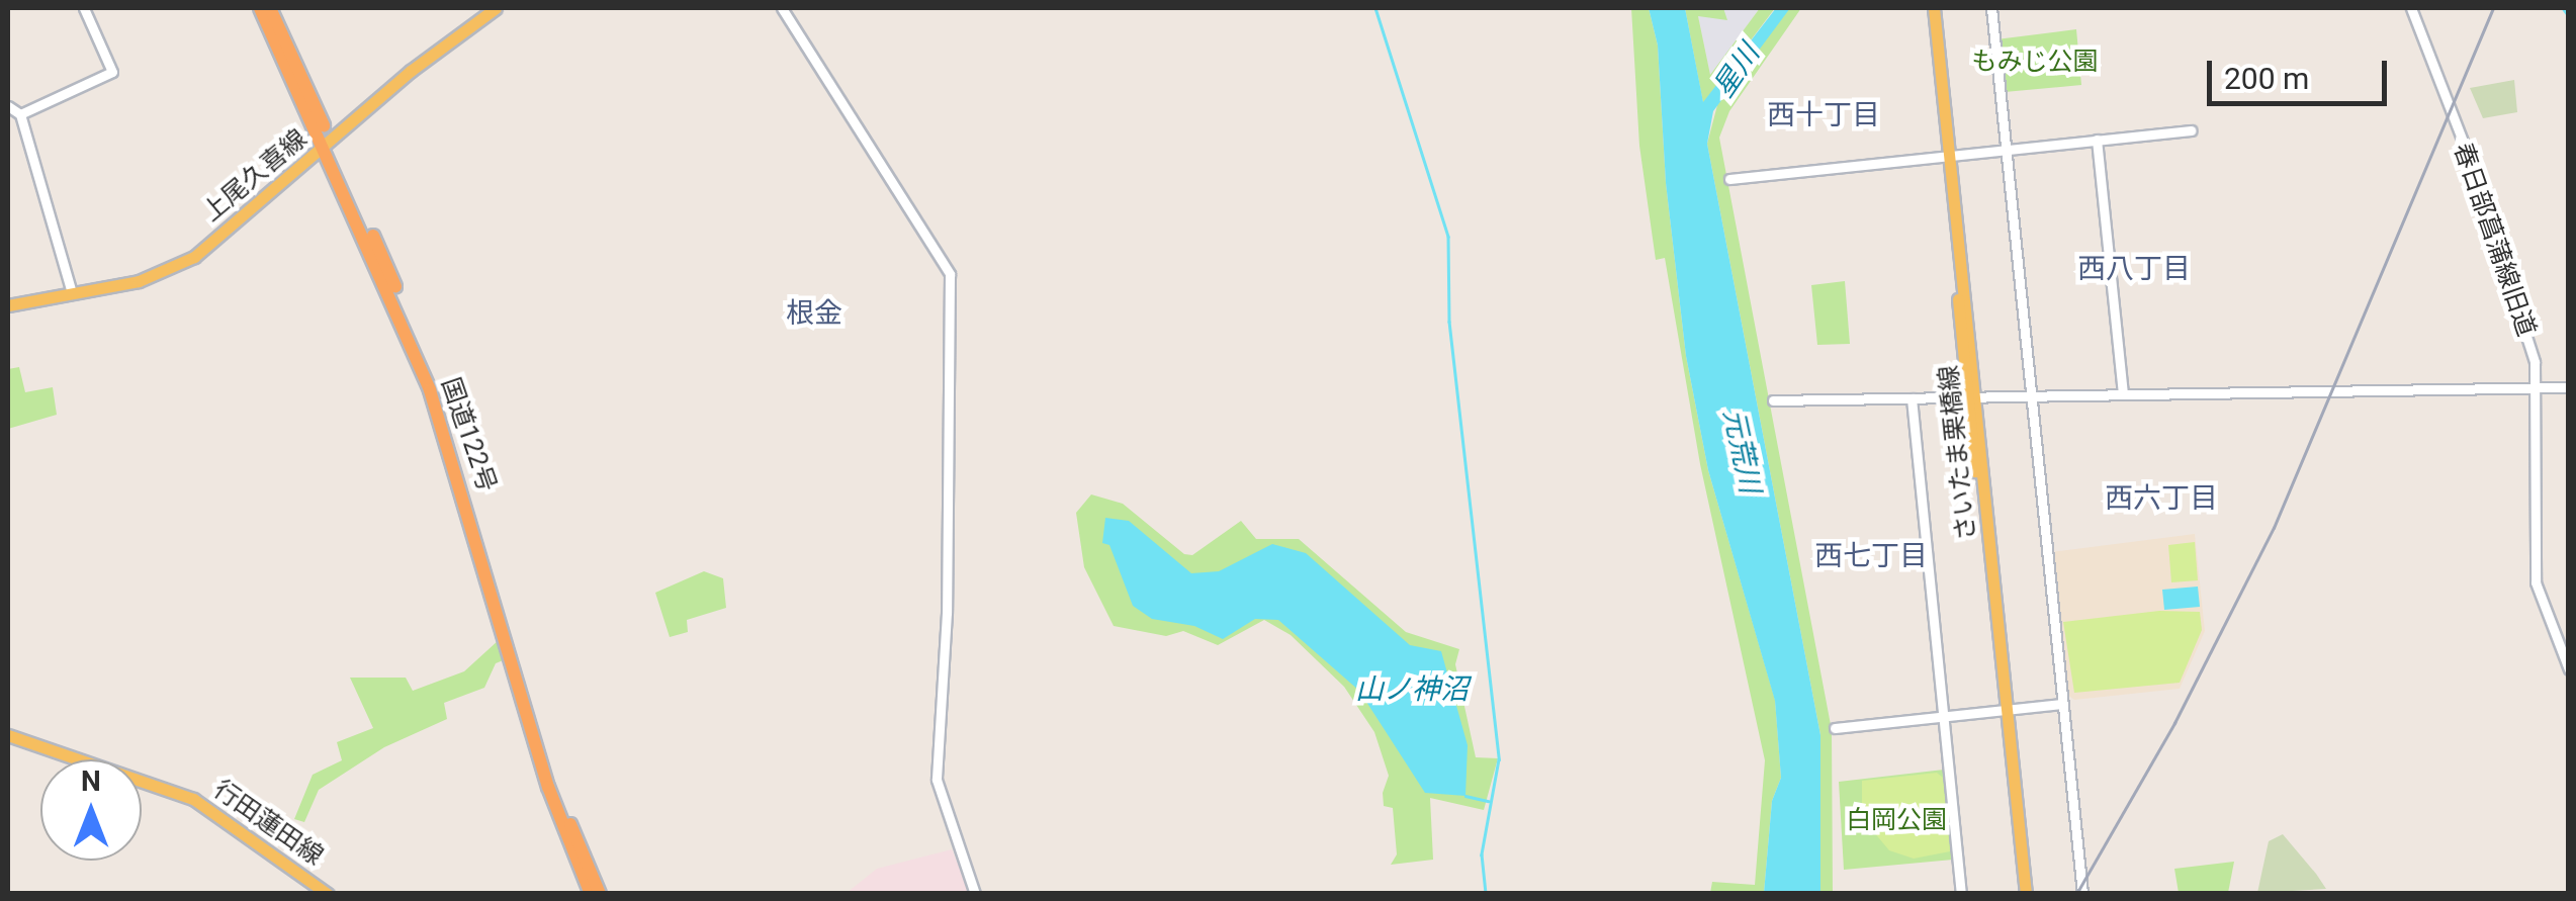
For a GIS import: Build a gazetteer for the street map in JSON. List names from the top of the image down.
{
  "streets": {
    "highway": ["国道122号"],
    "main road": ["上尾久喜線", "さいたま栗橋線", "行田蓮田線"],
    "street": ["春日部菖蒲線旧道"]
  },
  "crossings": [
    ["上尾久喜線", "国道122号"]
  ],
  "districts": [
    "西十丁目",
    "西八丁目",
    "根金",
    "西六丁目",
    "西七丁目"
  ],
  "water": ["星川", "元荒川", "山ノ神沼"],
  "parks": ["もみじ公園", "白岡公園"],
  "scale_bar": "200 m",
  "north": "top"
}
